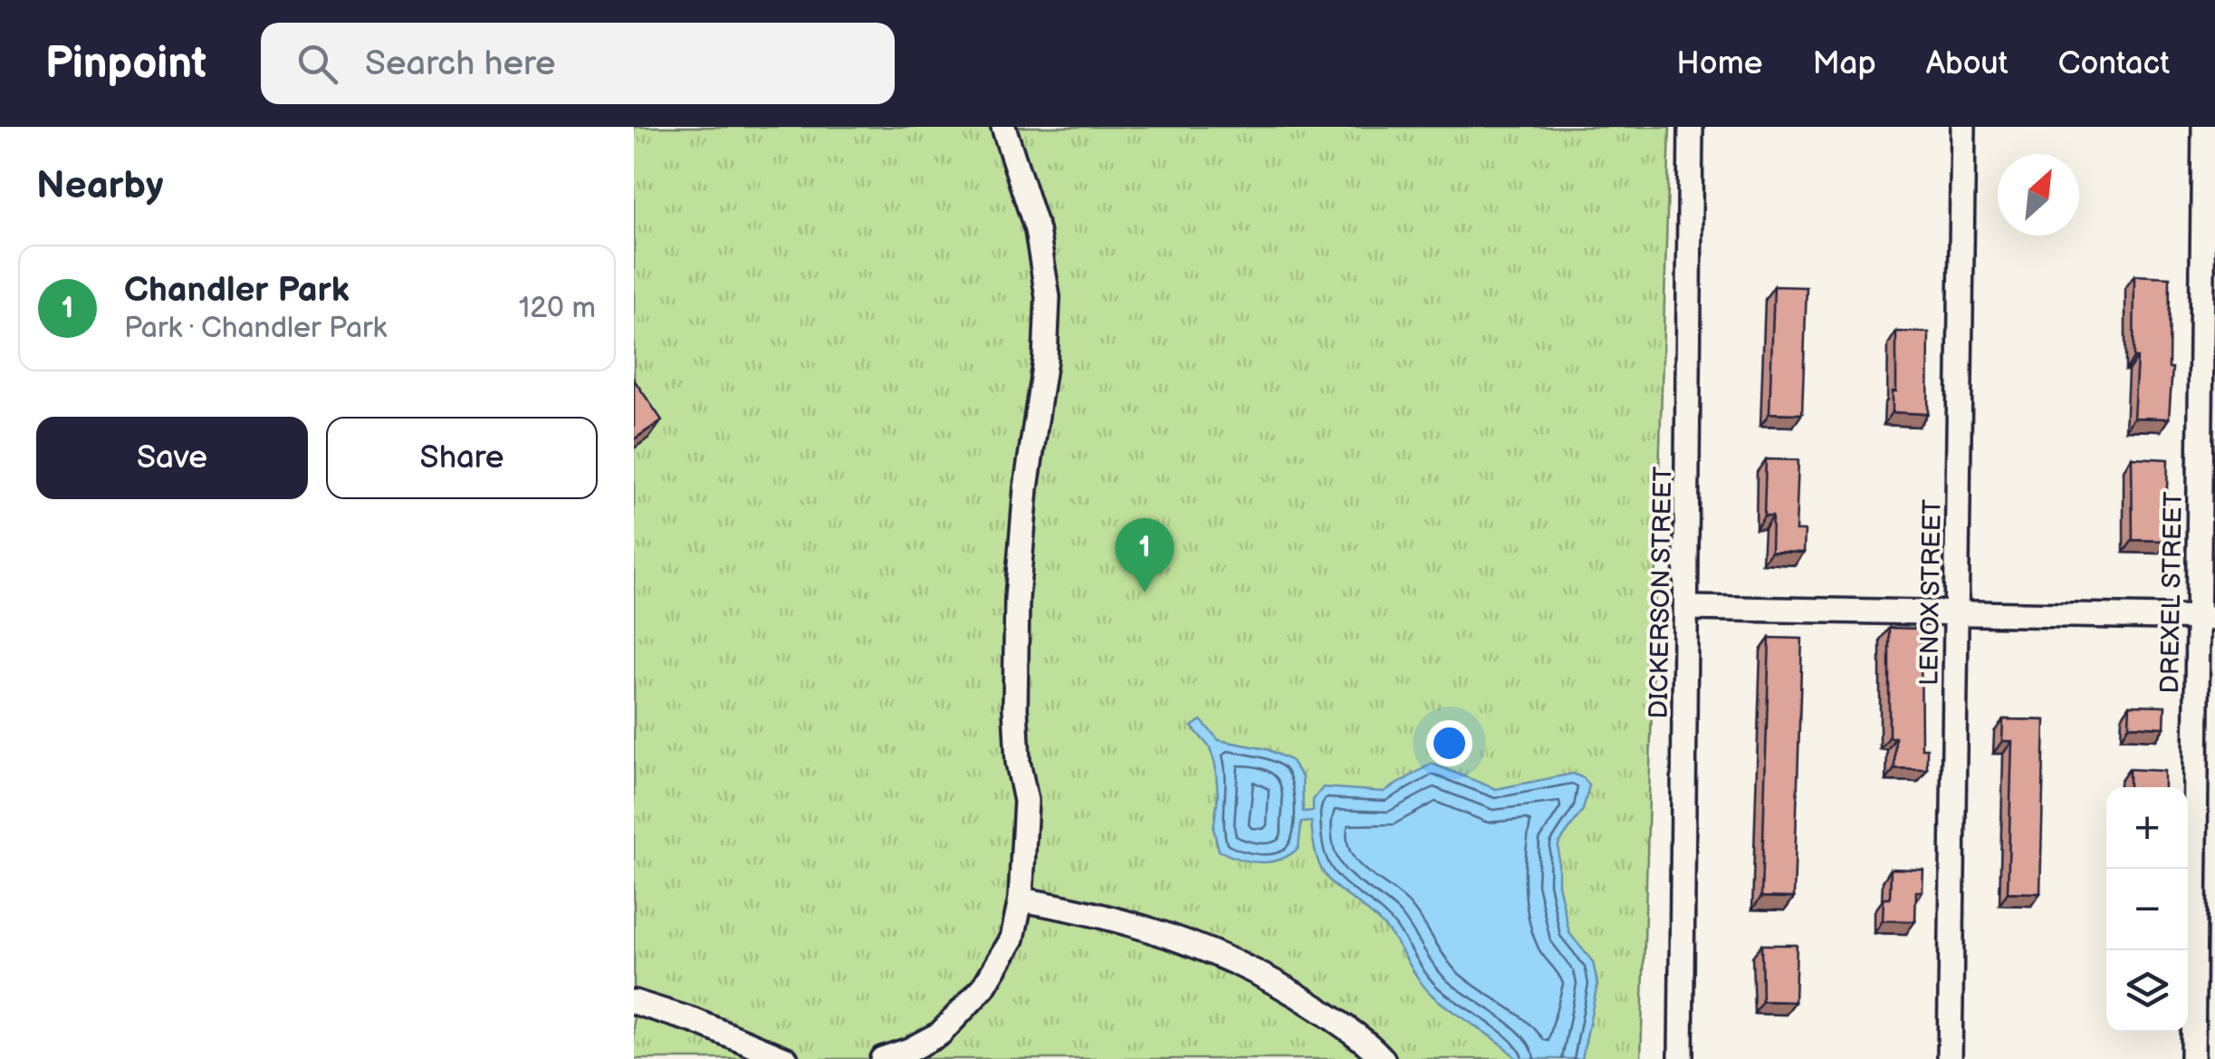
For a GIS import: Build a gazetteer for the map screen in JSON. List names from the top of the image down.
{
  "streets": {
    "street": ["DICKERSON STREET", "LENOX STREET", "DREXEL STREET"]
  },
  "north": "top right",
  "page": {
    "header": "Pinpoint",
    "search": "Search here",
    "nav": [
      "Home",
      "Map",
      "About",
      "Contact"
    ],
    "heading": "Nearby",
    "list": [
      {
        "mark": "1",
        "name": "Chandler Park",
        "note": "Park · Chandler Park",
        "value": "120 m"
      }
    ],
    "buttons": ["Save", "Share"],
    "pins": "1",
    "map_buttons": ["+", "−"]
  }
}
